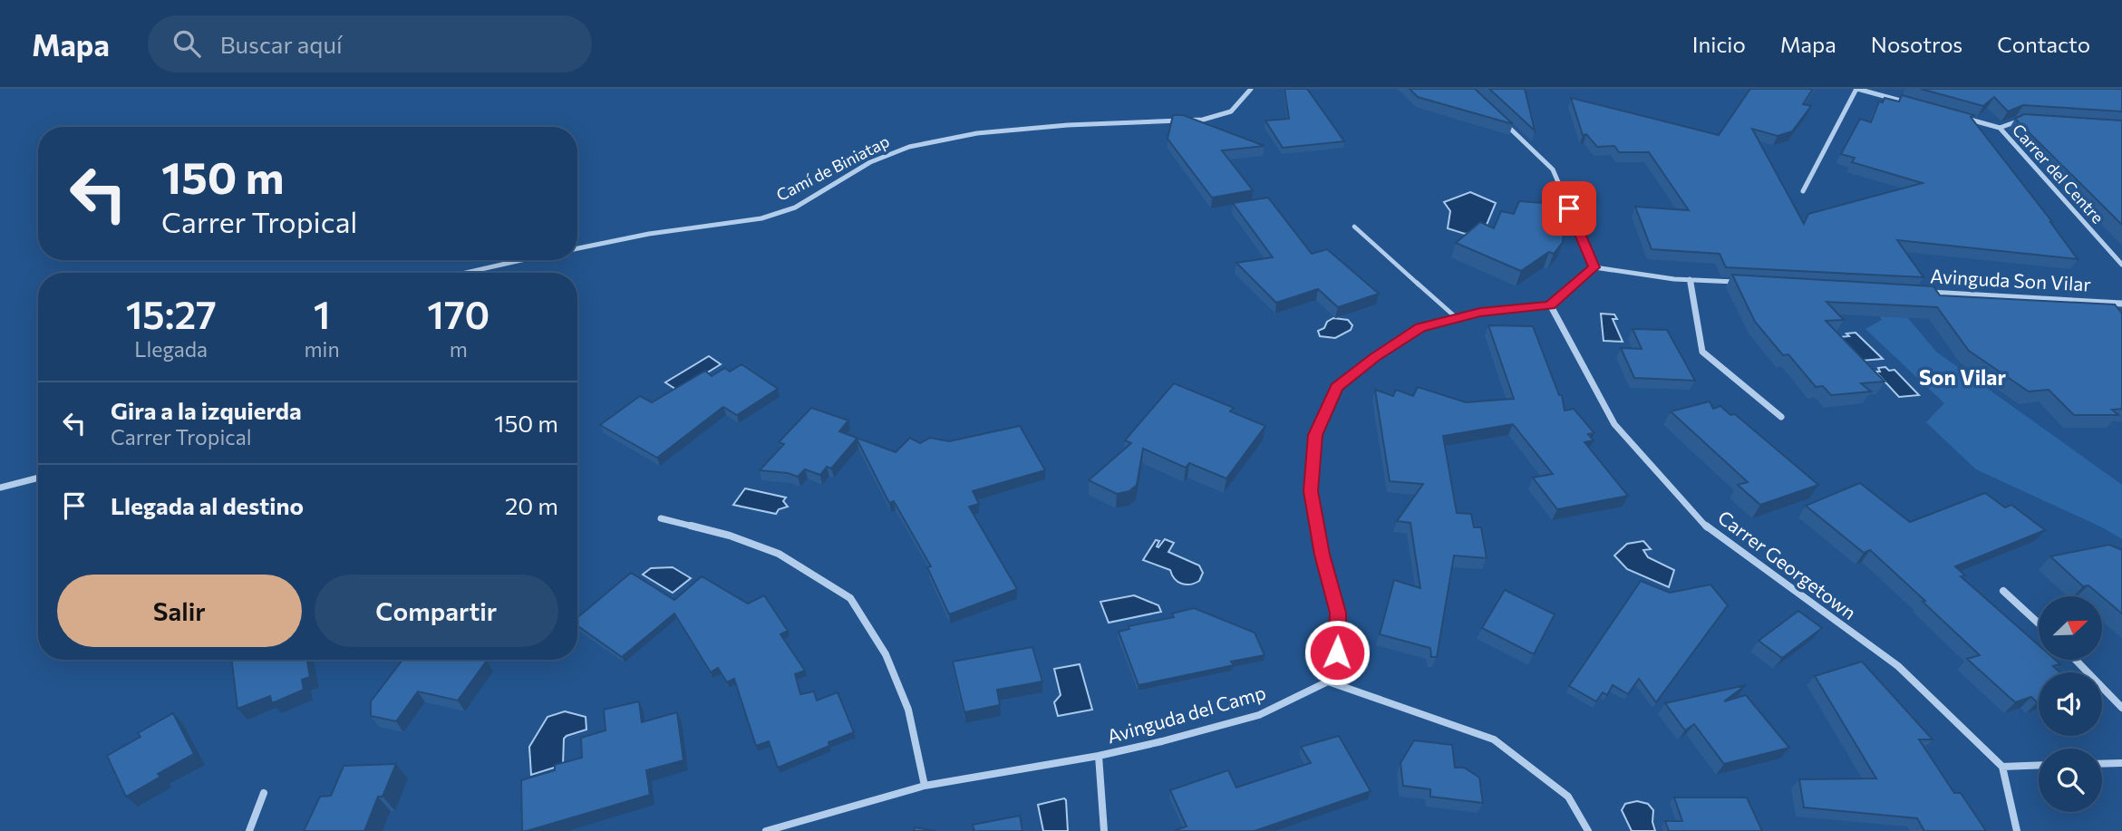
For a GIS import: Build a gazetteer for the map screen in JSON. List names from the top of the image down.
{
  "streets": {
    "street": [
      "Camí de Biniatap",
      "Carrer del Centre",
      "Avinguda Son Vilar",
      "Carrer Georgetown",
      "Avinguda del Camp"
    ]
  },
  "districts": ["Son Vilar"],
  "north": "top right",
  "page": {
    "header": "Mapa",
    "search": "Buscar aquí",
    "nav": [
      "Inicio",
      "Mapa",
      "Nosotros",
      "Contacto"
    ],
    "turn": ["150 m", "Carrer Tropical"],
    "eta": [
      "15:27",
      "Llegada",
      "1",
      "min",
      "170",
      "m"
    ],
    "list": [
      {
        "name": "Gira a la izquierda",
        "note": "Carrer Tropical",
        "value": "150 m"
      },
      {
        "name": "Llegada al destino",
        "value": "20 m"
      }
    ],
    "buttons": ["Salir", "Compartir"]
  }
}
